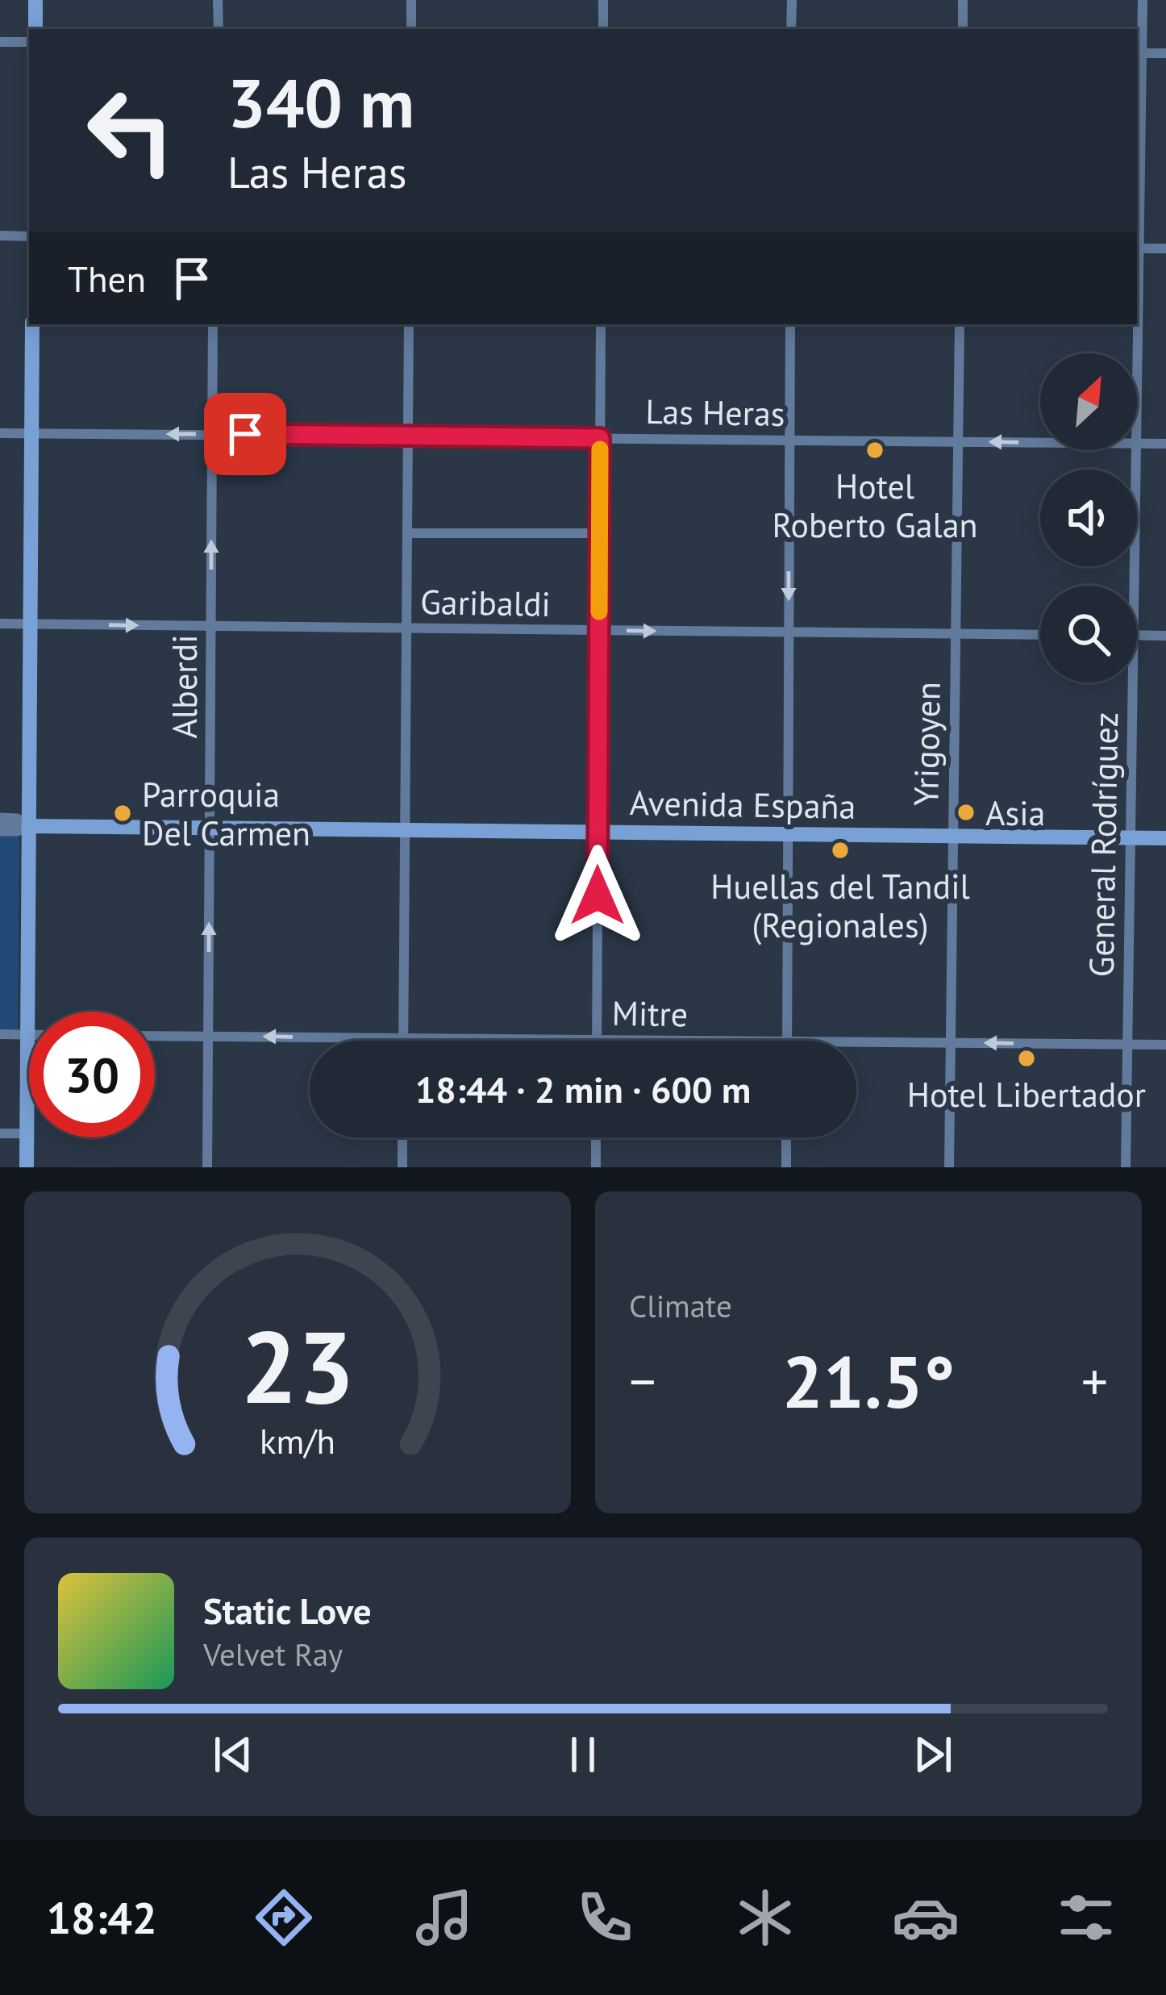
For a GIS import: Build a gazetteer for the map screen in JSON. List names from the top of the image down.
{
  "streets": {
    "main road": ["Avenida España"],
    "street": [
      "Las Heras",
      "Garibaldi",
      "Alberdi",
      "Yrigoyen",
      "General Rodríguez",
      "Mitre"
    ]
  },
  "crossings": [
    ["Las Heras", "Alberdi"],
    ["Las Heras", "Yrigoyen"],
    ["Garibaldi", "Alberdi"],
    ["Garibaldi", "Yrigoyen"],
    ["Alberdi", "Avenida España"],
    ["Alberdi", "Mitre"],
    ["Yrigoyen", "Avenida España"],
    ["Yrigoyen", "Mitre"],
    ["Avenida España", "General Rodríguez"],
    ["General Rodríguez", "Mitre"]
  ],
  "one_way": ["Garibaldi", "Alberdi", "Mitre"],
  "places": [
    "Hotel Roberto Galan",
    "Asia",
    "Parroquia Del Carmen",
    "Huellas del Tandil (Regionales)",
    "Hotel Libertador"
  ],
  "north": "top right",
  "page": {
    "turn": ["340 m", "Las Heras"],
    "then": "Then",
    "limit": "30",
    "trip": "18:44 · 2 min · 600 m",
    "tile": "Climate",
    "heat": ["−", "21.5°", "+"],
    "song": ["Static Love", "Velvet Ray"],
    "tabs": "18:42",
    "gauge": ["23", "km/h"]
  }
}
